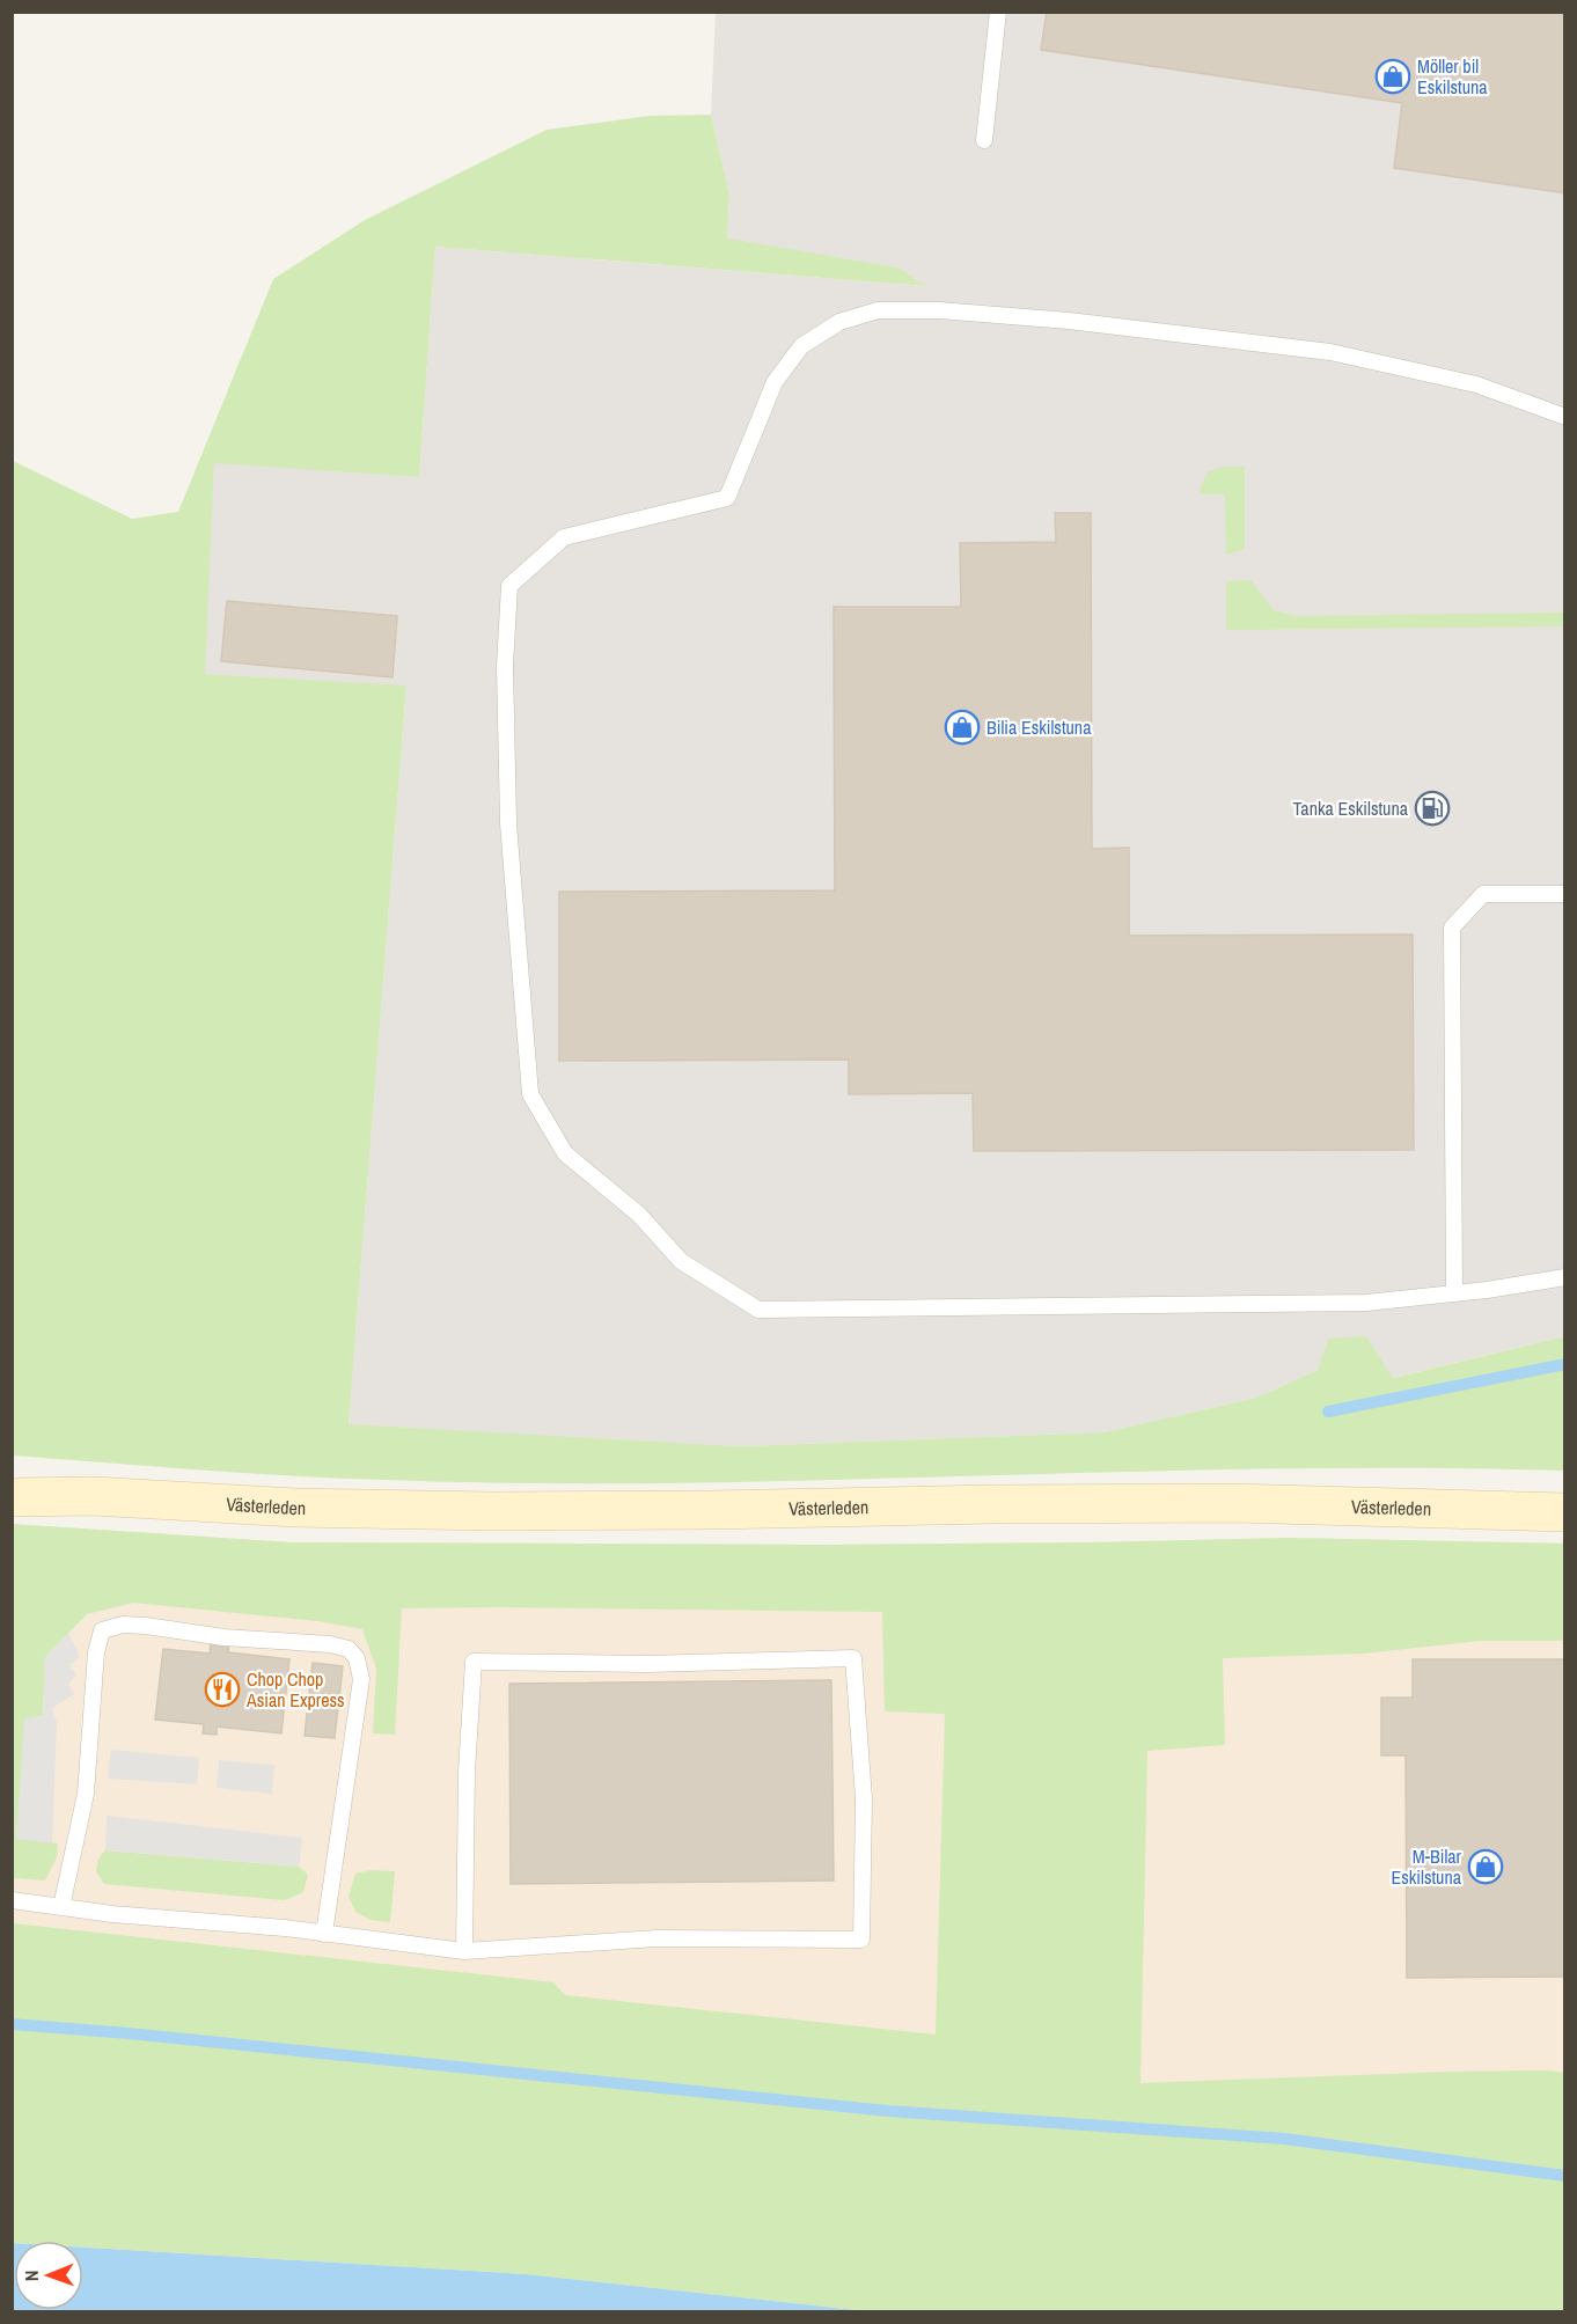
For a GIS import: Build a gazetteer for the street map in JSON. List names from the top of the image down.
{
  "streets": {
    "main road": ["Västerleden"]
  },
  "places": {
    "shop": ["Möller bil Eskilstuna", "Bilia Eskilstuna", "M-Bilar Eskilstuna"],
    "fuel station": ["Tanka Eskilstuna"],
    "restaurant": ["Chop Chop Asian Express"]
  },
  "north": "left"
}
